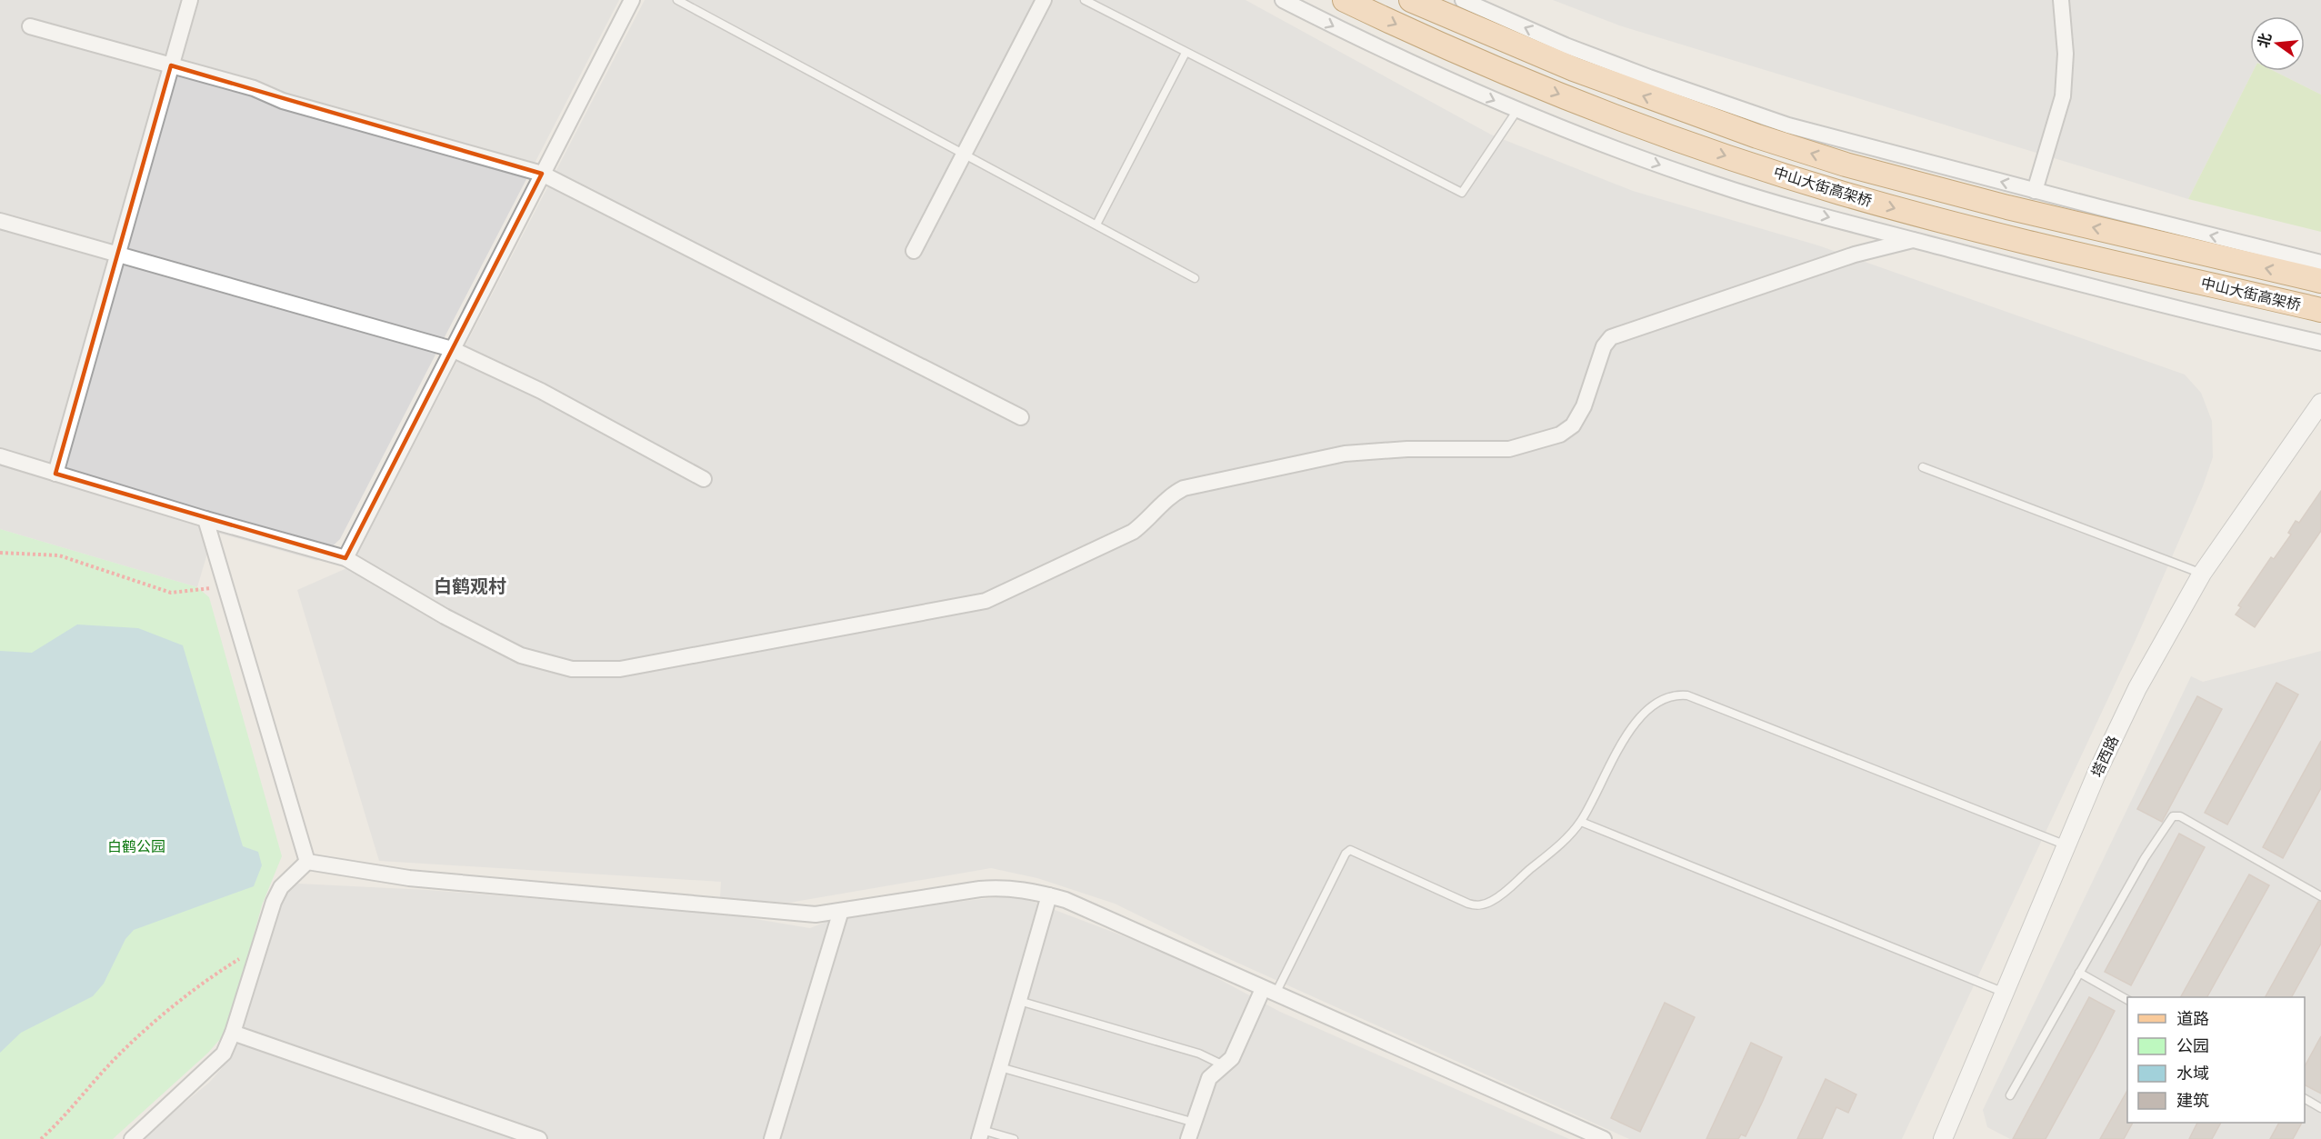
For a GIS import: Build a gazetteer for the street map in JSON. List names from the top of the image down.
{
  "streets": {
    "main road": ["中山大街高架桥"],
    "street": ["塔西路"]
  },
  "districts": ["白鹤观村"],
  "parks": ["白鹤公园"],
  "legend": [
    "道路",
    "公园",
    "水域",
    "建筑"
  ],
  "north": "left"
}
